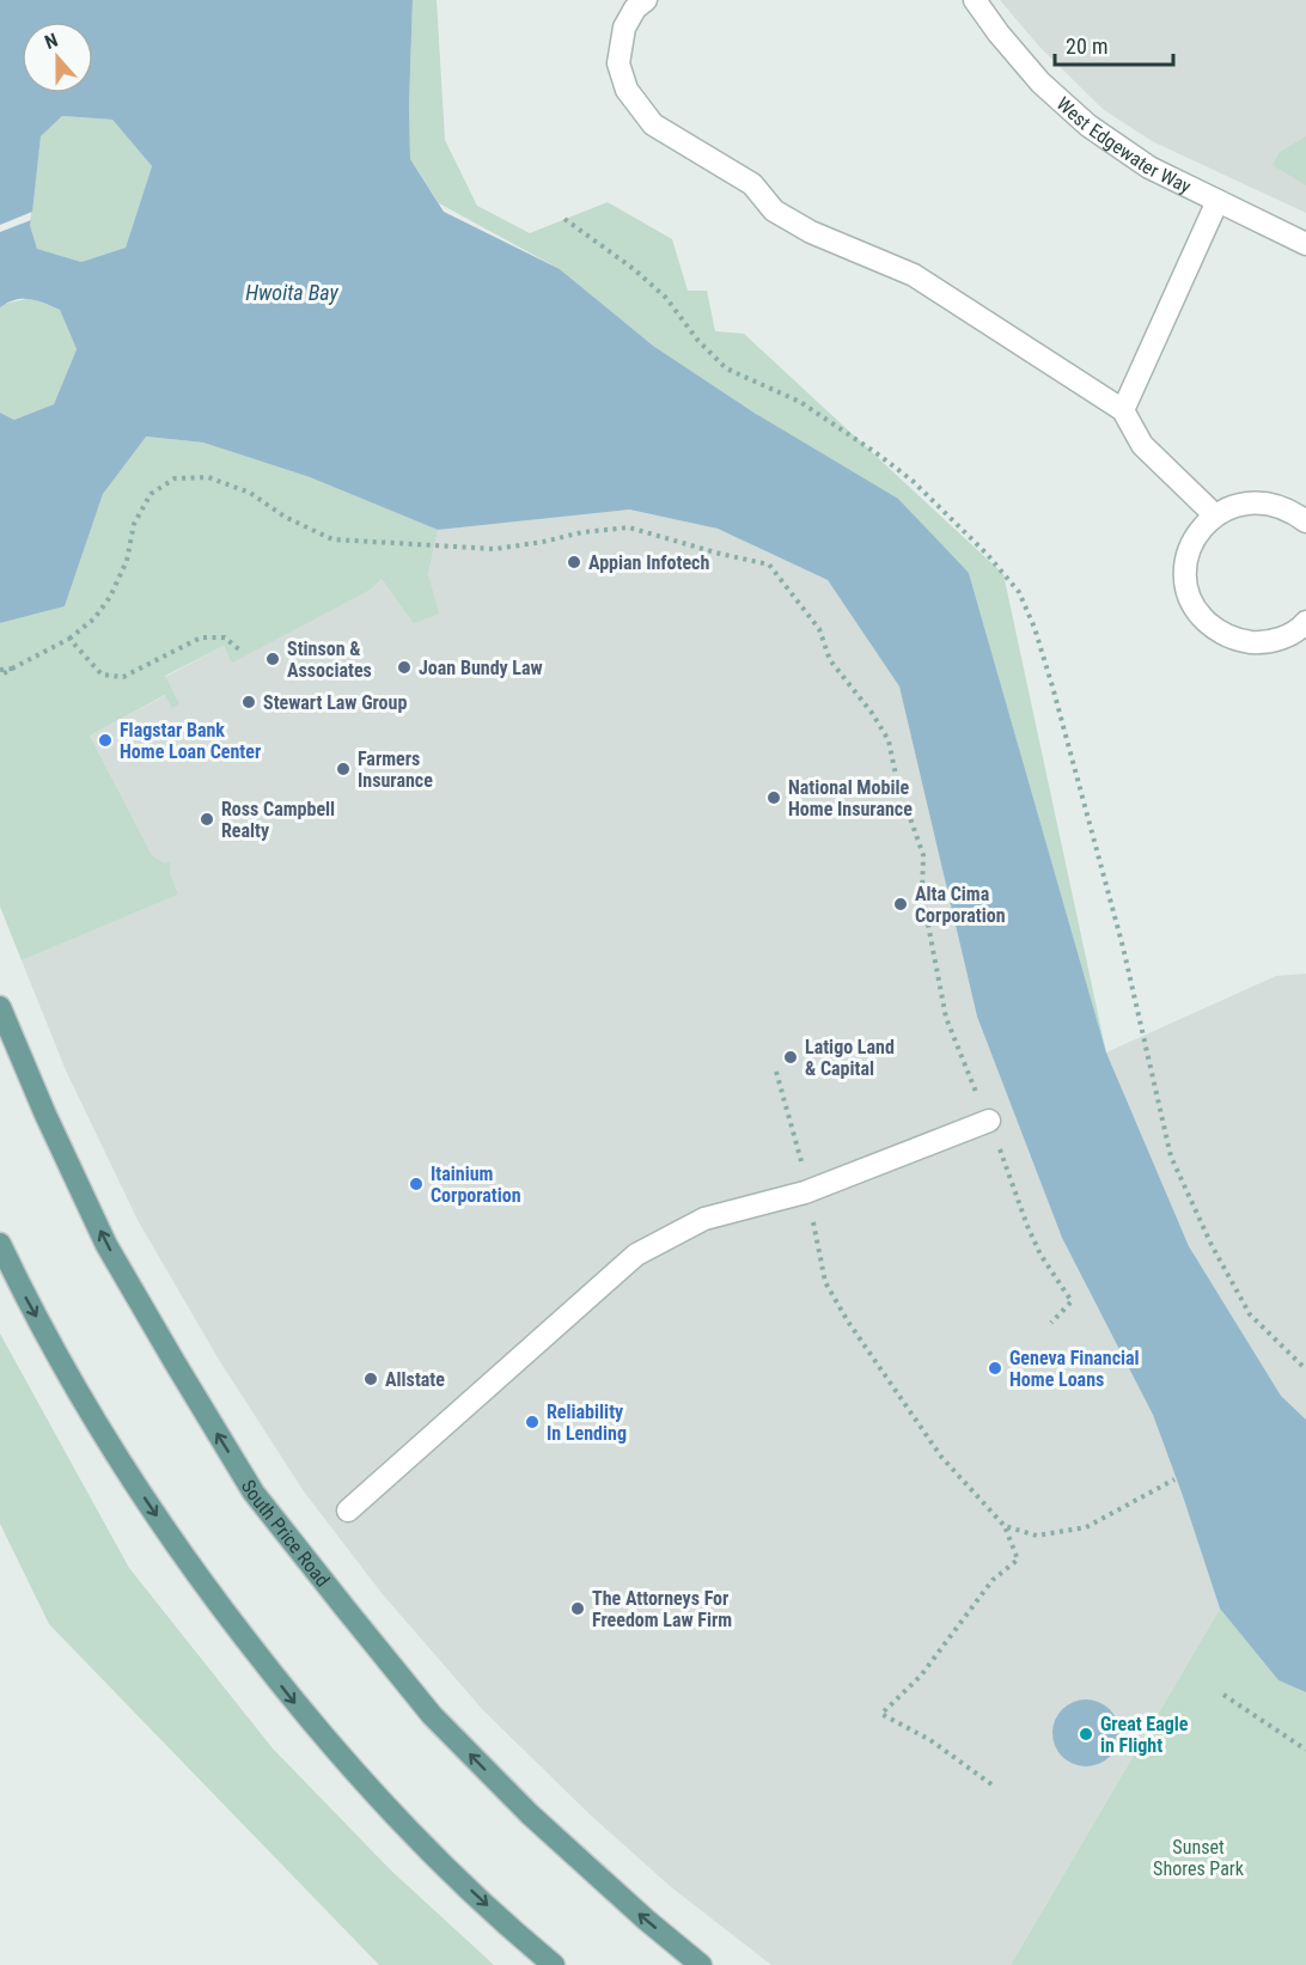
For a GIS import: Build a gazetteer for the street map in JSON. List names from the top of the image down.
{
  "streets": {
    "main road": ["South Price Road"],
    "street": ["West Edgewater Way"]
  },
  "water": ["Hwoita Bay"],
  "parks": ["Sunset Shores Park"],
  "places": [
    "Appian Infotech",
    "Stinson & Associates",
    "Joan Bundy Law",
    "Stewart Law Group",
    "Flagstar Bank Home Loan Center",
    "Farmers Insurance",
    "National Mobile Home Insurance",
    "Ross Campbell Realty",
    "Alta Cima Corporation",
    "Latigo Land & Capital",
    "Itainium Corporation",
    "Geneva Financial Home Loans",
    "Allstate",
    "Reliability In Lending",
    "The Attorneys For Freedom Law Firm",
    "Great Eagle in Flight"
  ],
  "scale_bar": "20 m",
  "north": "top"
}
